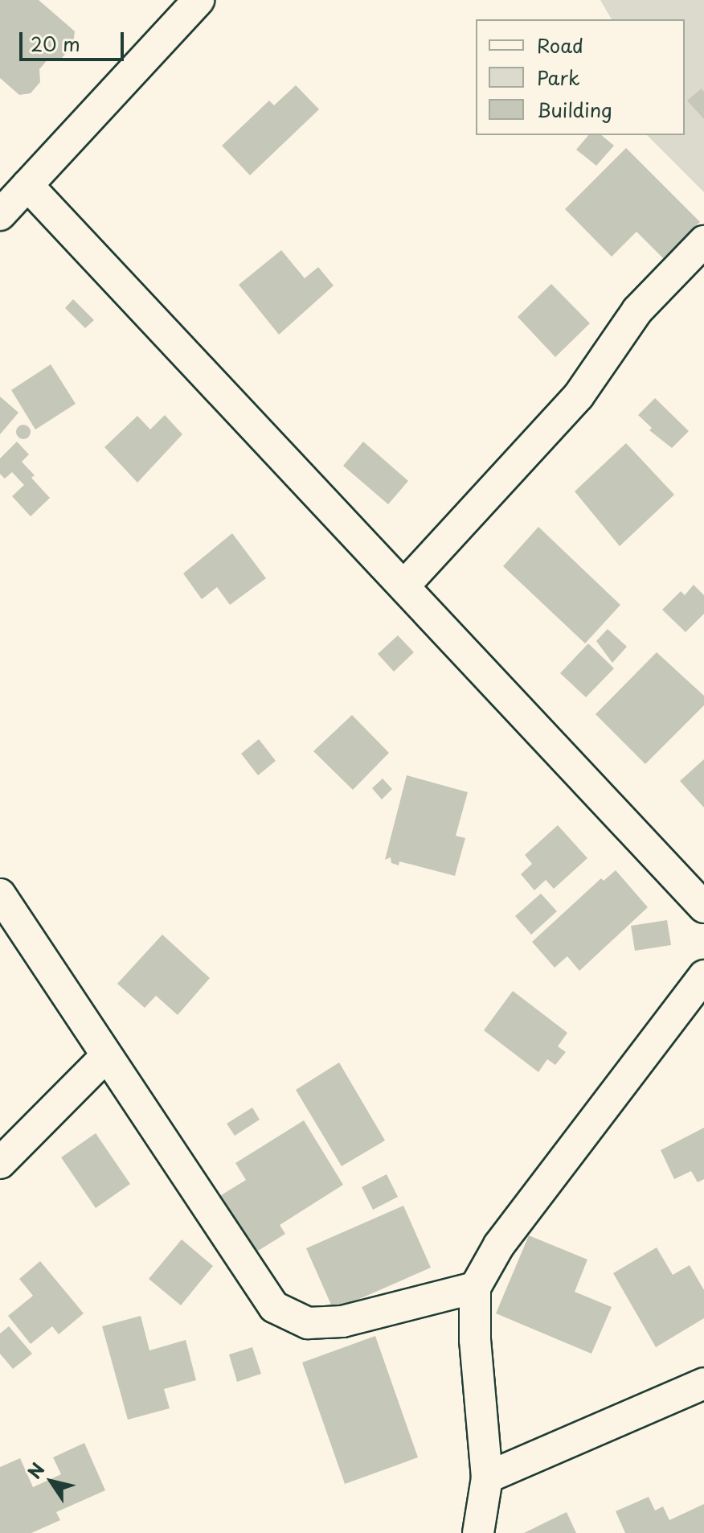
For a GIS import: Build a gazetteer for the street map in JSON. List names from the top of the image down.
{
  "legend": ["Road", "Park", "Building"],
  "scale_bar": "20 m",
  "north": "top left"
}
